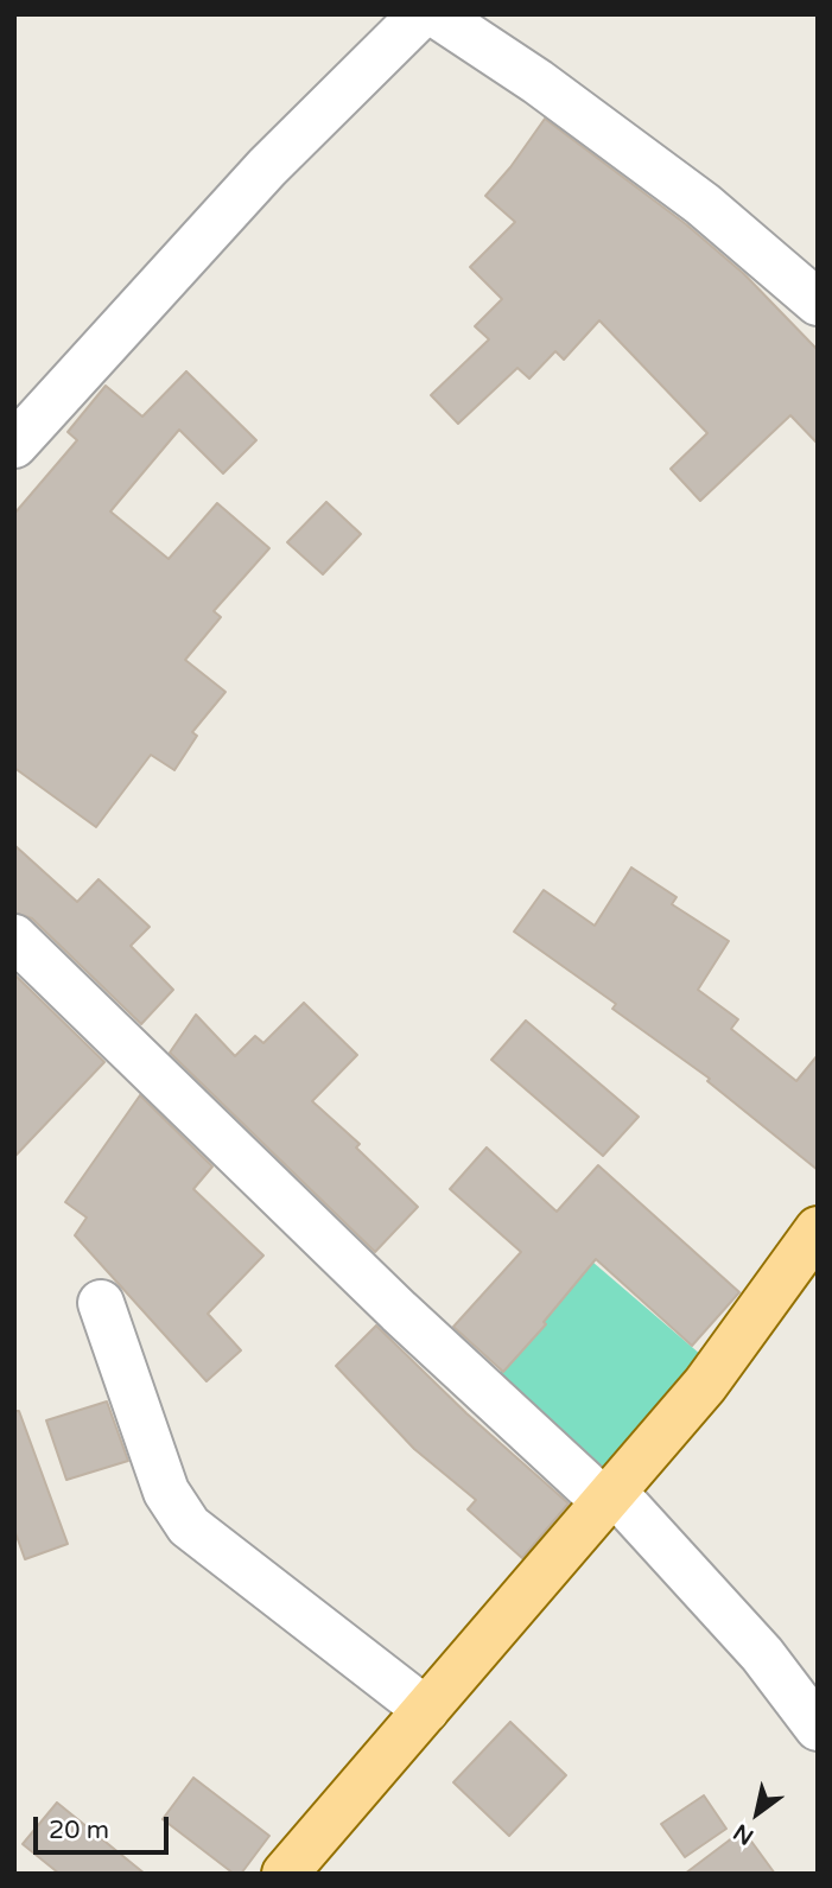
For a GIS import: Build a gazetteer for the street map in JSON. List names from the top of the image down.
{
  "scale_bar": "20 m",
  "north": "bottom left"
}
